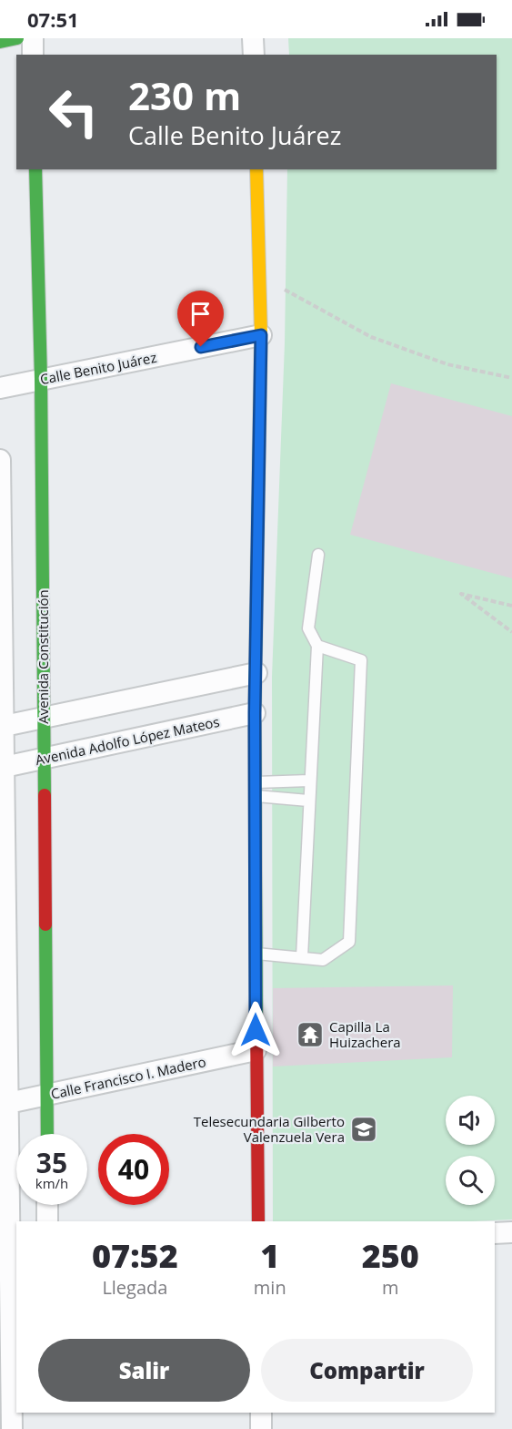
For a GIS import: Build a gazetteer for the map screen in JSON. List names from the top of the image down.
{
  "streets": {
    "street": [
      "Calle Benito Juárez",
      "Avenida Constitución",
      "Avenida Adolfo López Mateos",
      "Calle Francisco I. Madero"
    ]
  },
  "crossings": [
    ["Calle Benito Juárez", "Avenida Constitución"],
    ["Avenida Constitución", "Avenida Adolfo López Mateos"],
    ["Avenida Constitución", "Calle Francisco I. Madero"]
  ],
  "places": {
    "temple": ["Capilla La Huizachera"],
    "school or university": ["Telesecundaria Gilberto Valenzuela Vera"]
  },
  "page": {
    "status": "07:51",
    "turn": ["230 m", "Calle Benito Juárez"],
    "speed": "35 km/h",
    "limit": "40",
    "eta": [
      "07:52",
      "Llegada",
      "1",
      "min",
      "250",
      "m"
    ],
    "buttons": ["Salir", "Compartir"]
  }
}
